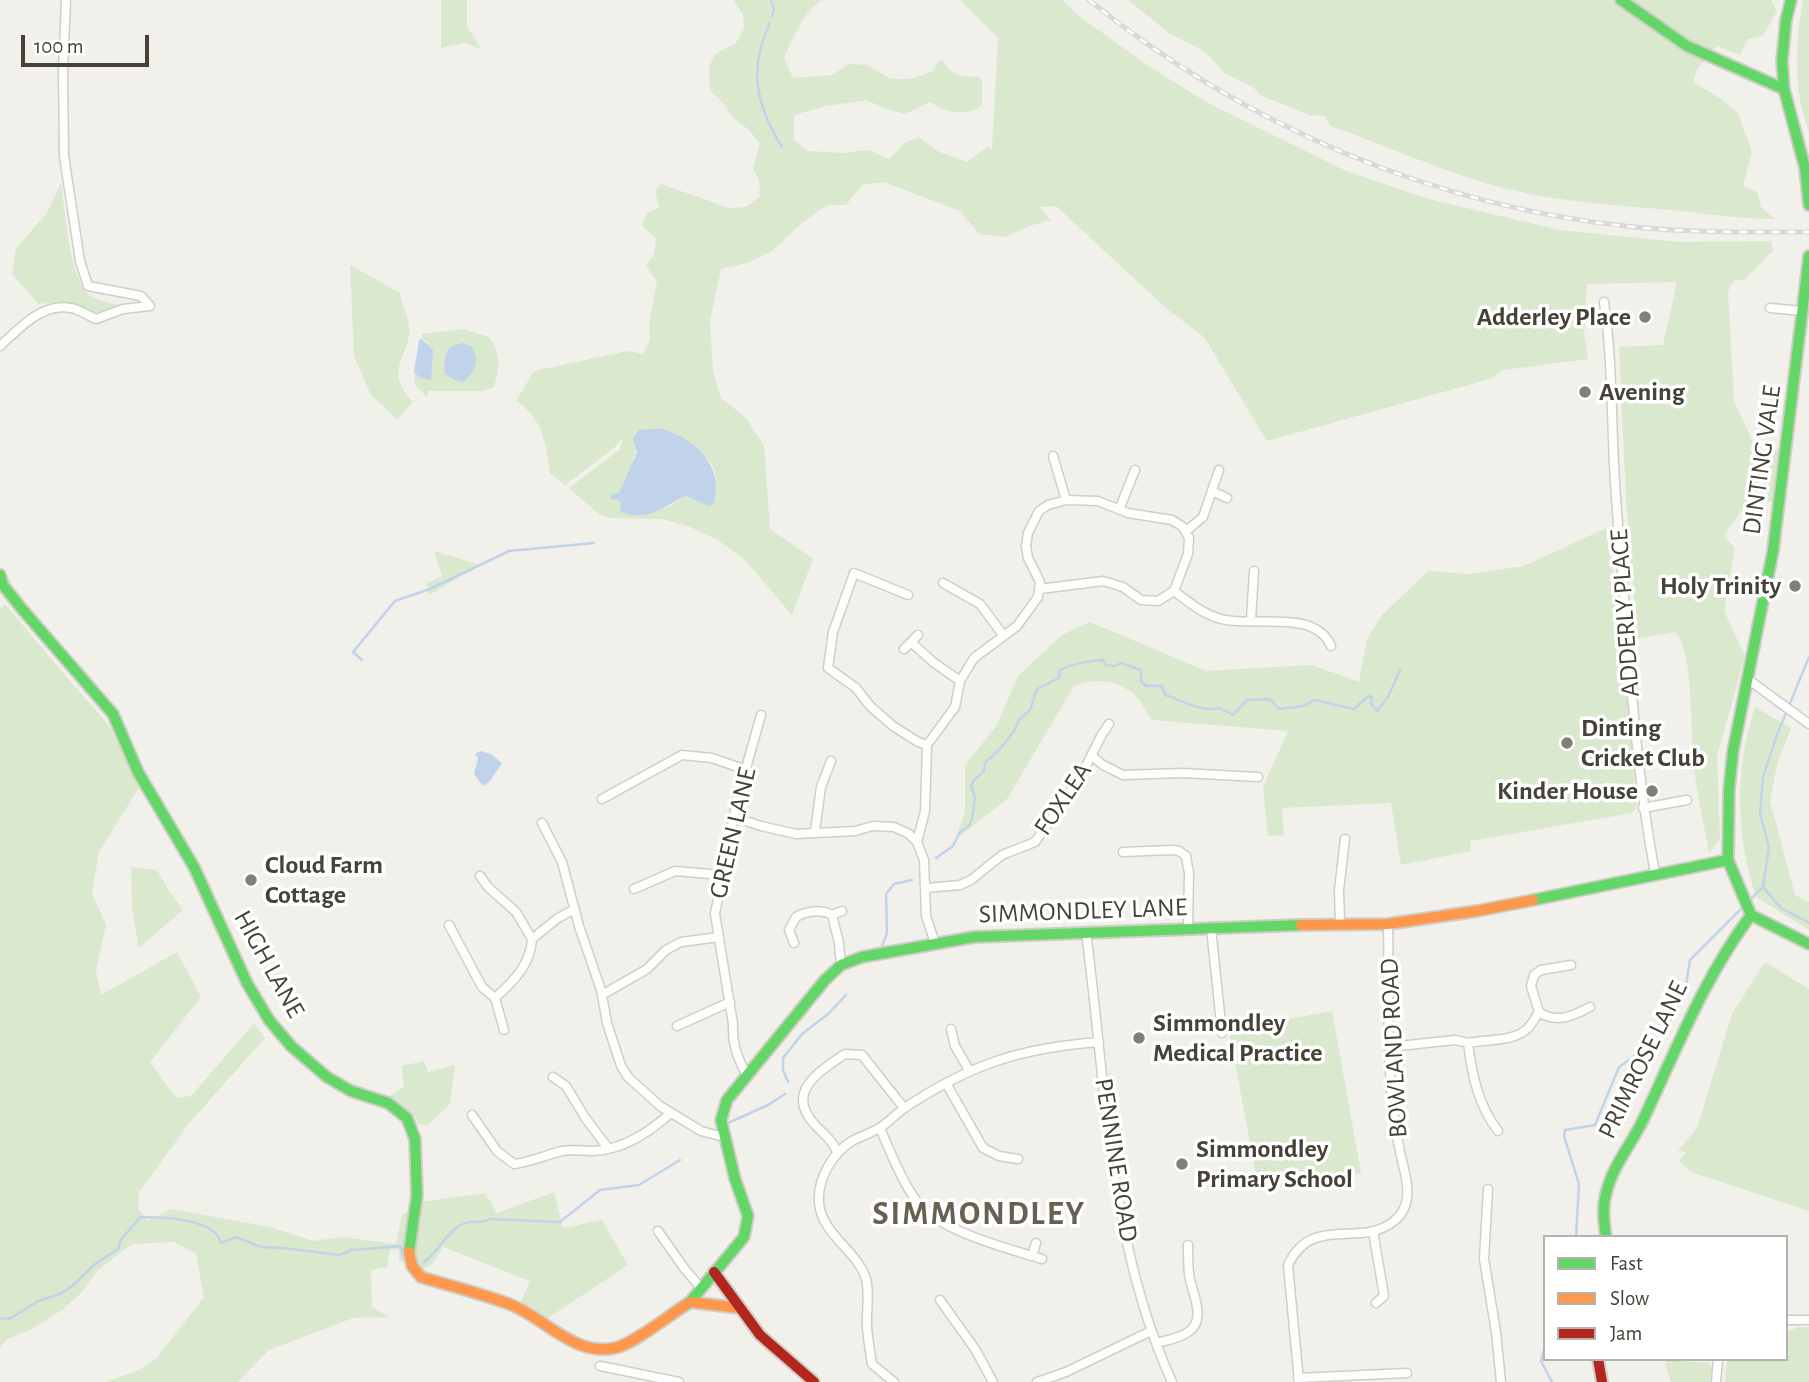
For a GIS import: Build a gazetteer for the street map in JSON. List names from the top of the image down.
{
  "streets": {
    "street": [
      "DINTING VALE",
      "ADDERLY PLACE",
      "FOXLEA",
      "GREEN LANE",
      "SIMMONDLEY LANE",
      "HIGH LANE",
      "BOWLAND ROAD",
      "PRIMROSE LANE",
      "PENNINE ROAD"
    ]
  },
  "crossings": [
    ["DINTING VALE", "SIMMONDLEY LANE"],
    ["DINTING VALE", "PRIMROSE LANE"],
    ["ADDERLY PLACE", "SIMMONDLEY LANE"],
    ["GREEN LANE", "SIMMONDLEY LANE"],
    ["SIMMONDLEY LANE", "HIGH LANE"],
    ["SIMMONDLEY LANE", "BOWLAND ROAD"],
    ["SIMMONDLEY LANE", "PENNINE ROAD"]
  ],
  "districts": ["SIMMONDLEY"],
  "places": [
    "Adderley Place",
    "Avening",
    "Holy Trinity",
    "Dinting Cricket Club",
    "Kinder House",
    "Cloud Farm Cottage",
    "Simmondley Medical Practice",
    "Simmondley Primary School"
  ],
  "legend": ["Fast", "Slow", "Jam"],
  "scale_bar": "100 m"
}
